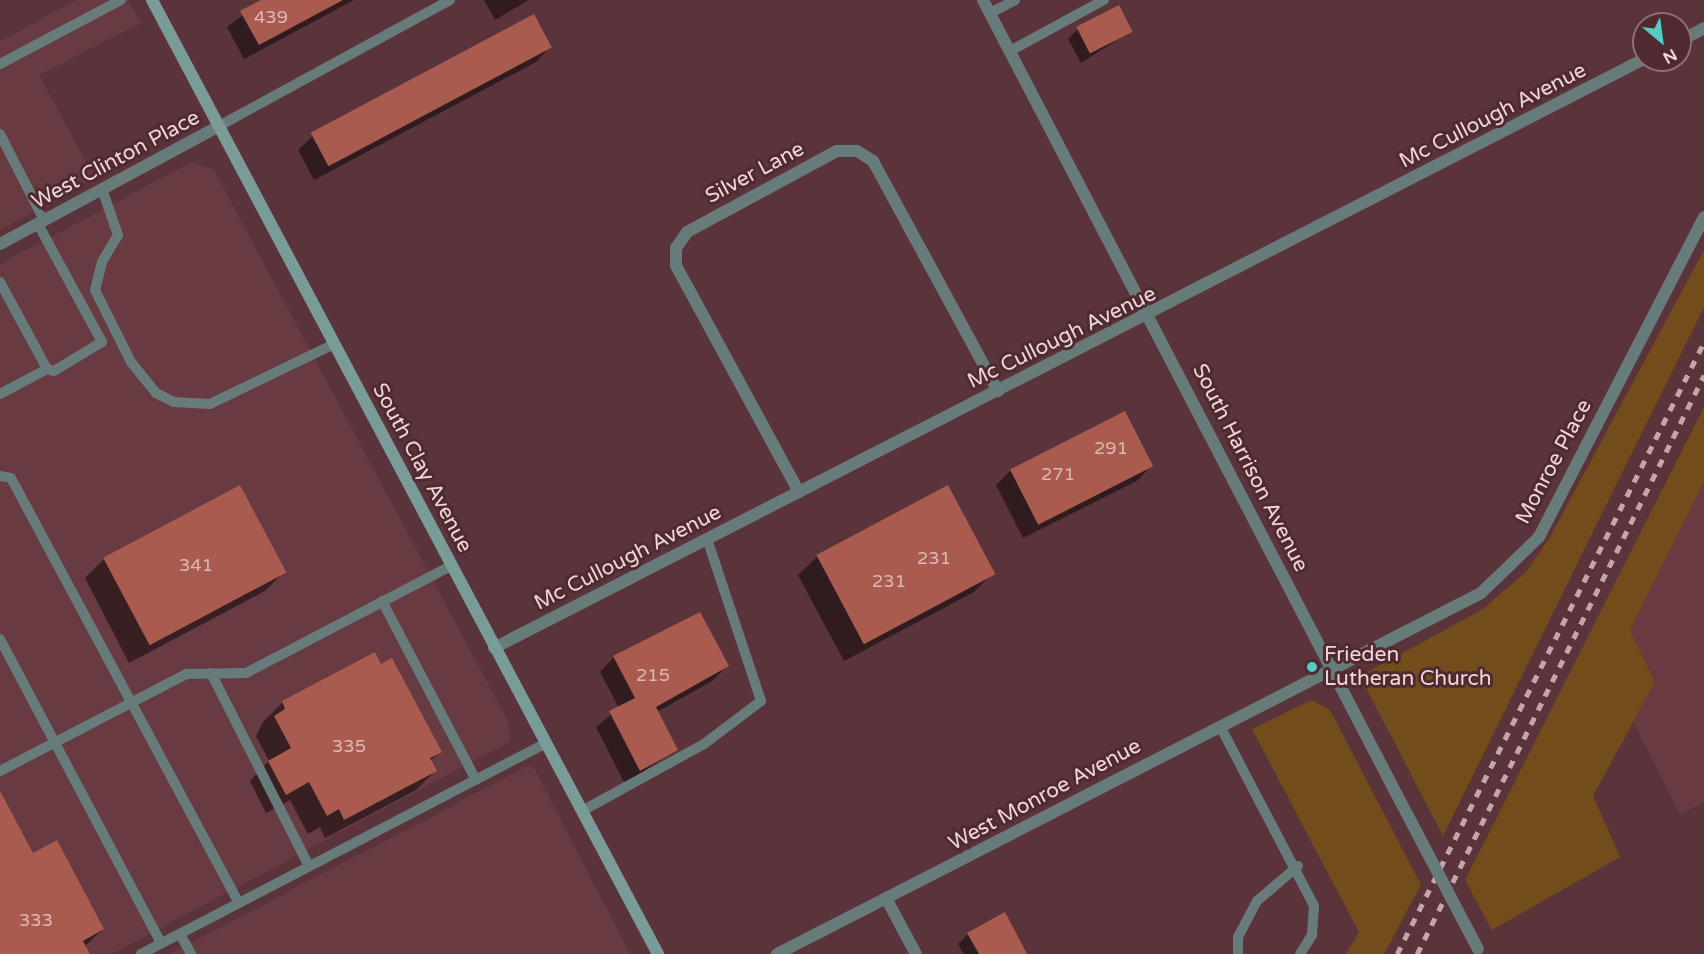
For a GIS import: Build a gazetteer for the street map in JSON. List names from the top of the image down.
{
  "streets": {
    "street": [
      "Mc Cullough Avenue",
      "West Clinton Place",
      "Silver Lane",
      "Monroe Place",
      "South Clay Avenue",
      "South Harrison Avenue",
      "West Monroe Avenue"
    ]
  },
  "crossings": [
    ["Mc Cullough Avenue", "Silver Lane"],
    ["Mc Cullough Avenue", "South Clay Avenue"],
    ["Mc Cullough Avenue", "South Harrison Avenue"],
    ["West Clinton Place", "South Clay Avenue"],
    ["Monroe Place", "South Harrison Avenue"],
    ["Monroe Place", "West Monroe Avenue"],
    ["South Harrison Avenue", "West Monroe Avenue"]
  ],
  "places": ["Frieden Lutheran Church"],
  "house_numbers": [
    "439",
    "291",
    "271",
    "231",
    "341",
    "231",
    "215",
    "335",
    "333"
  ],
  "north": "bottom right"
}
